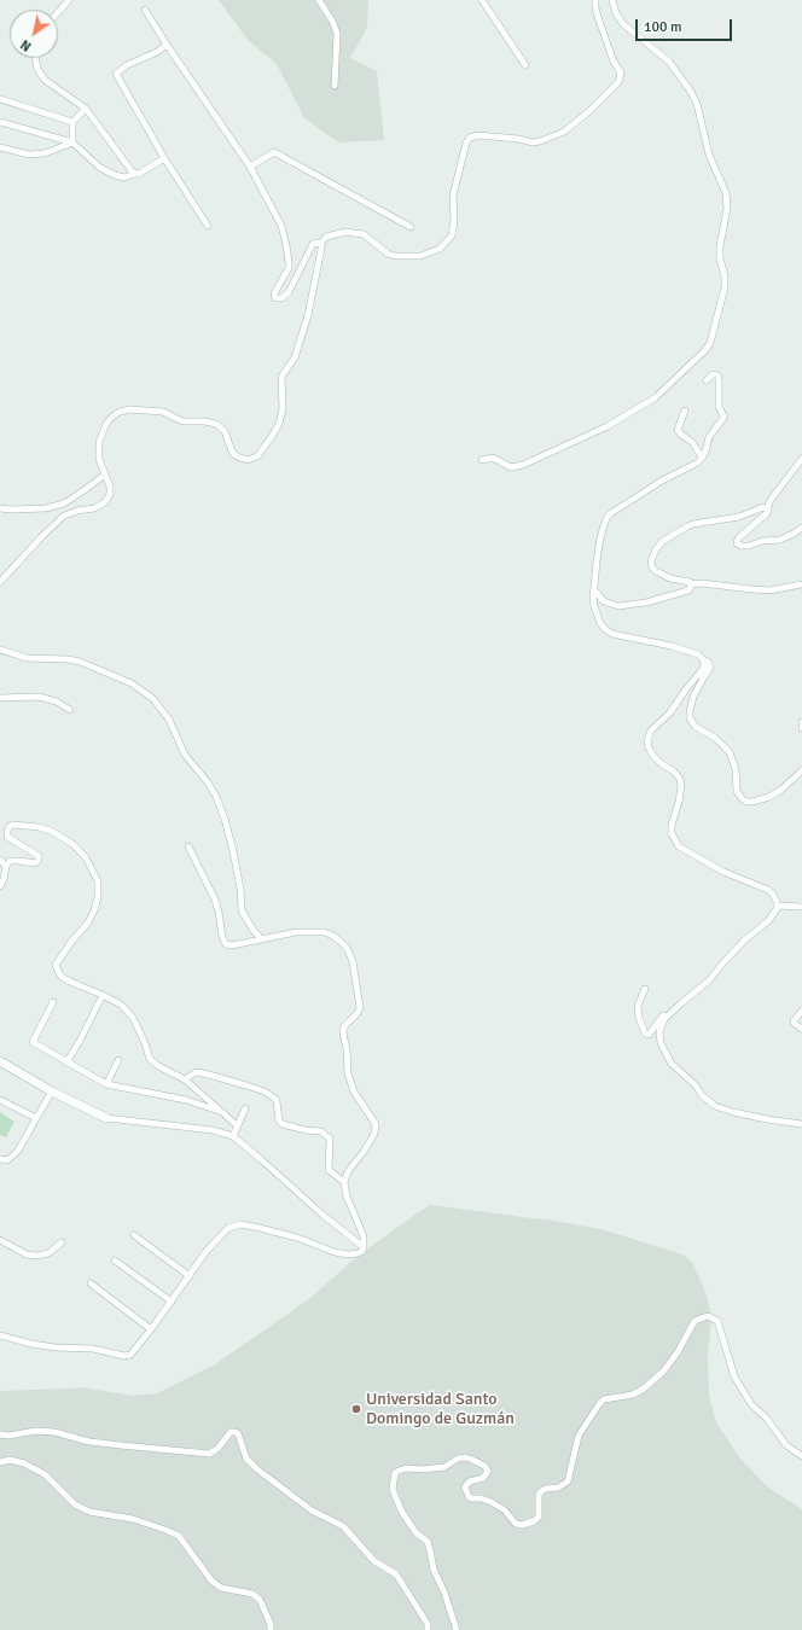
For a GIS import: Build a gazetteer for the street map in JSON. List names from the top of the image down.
{
  "places": ["Universidad Santo Domingo de Guzmán"],
  "scale_bar": "100 m",
  "north": "bottom left"
}
